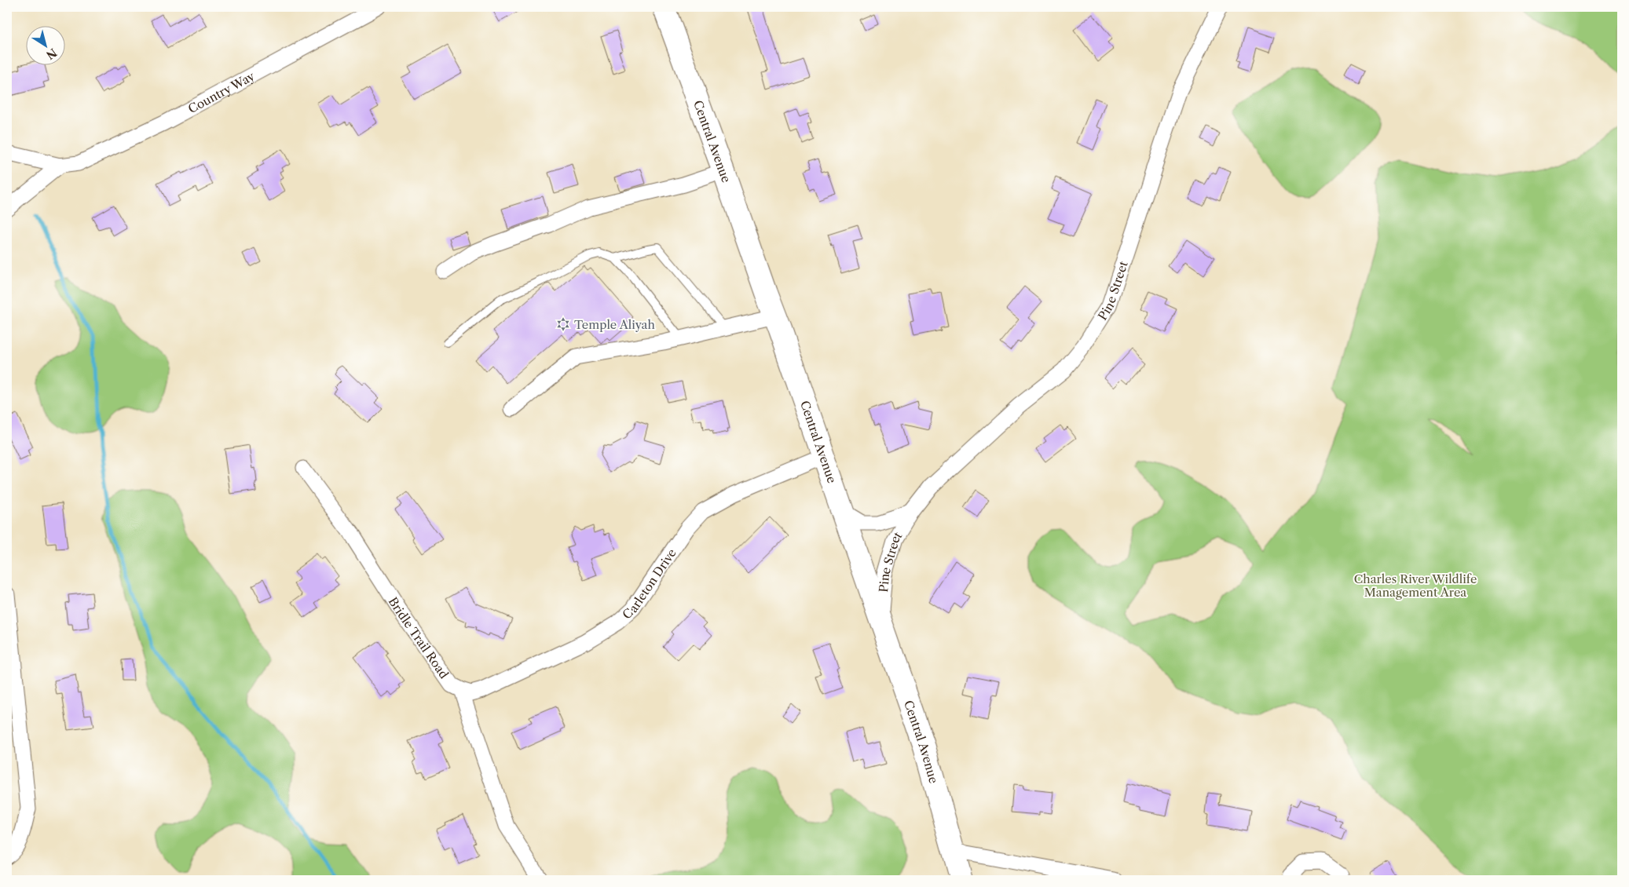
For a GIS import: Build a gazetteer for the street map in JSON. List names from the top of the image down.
{
  "streets": {
    "main road": ["Central Avenue"],
    "street": [
      "Country Way",
      "Pine Street",
      "Carleton Drive",
      "Bridle Trail Road"
    ]
  },
  "crossings": [
    ["Central Avenue", "Pine Street"],
    ["Central Avenue", "Carleton Drive"],
    ["Carleton Drive", "Bridle Trail Road"]
  ],
  "parks": ["Charles River Wildlife Management Area"],
  "places": {
    "synagogue": ["Temple Aliyah"]
  },
  "north": "bottom right"
}
